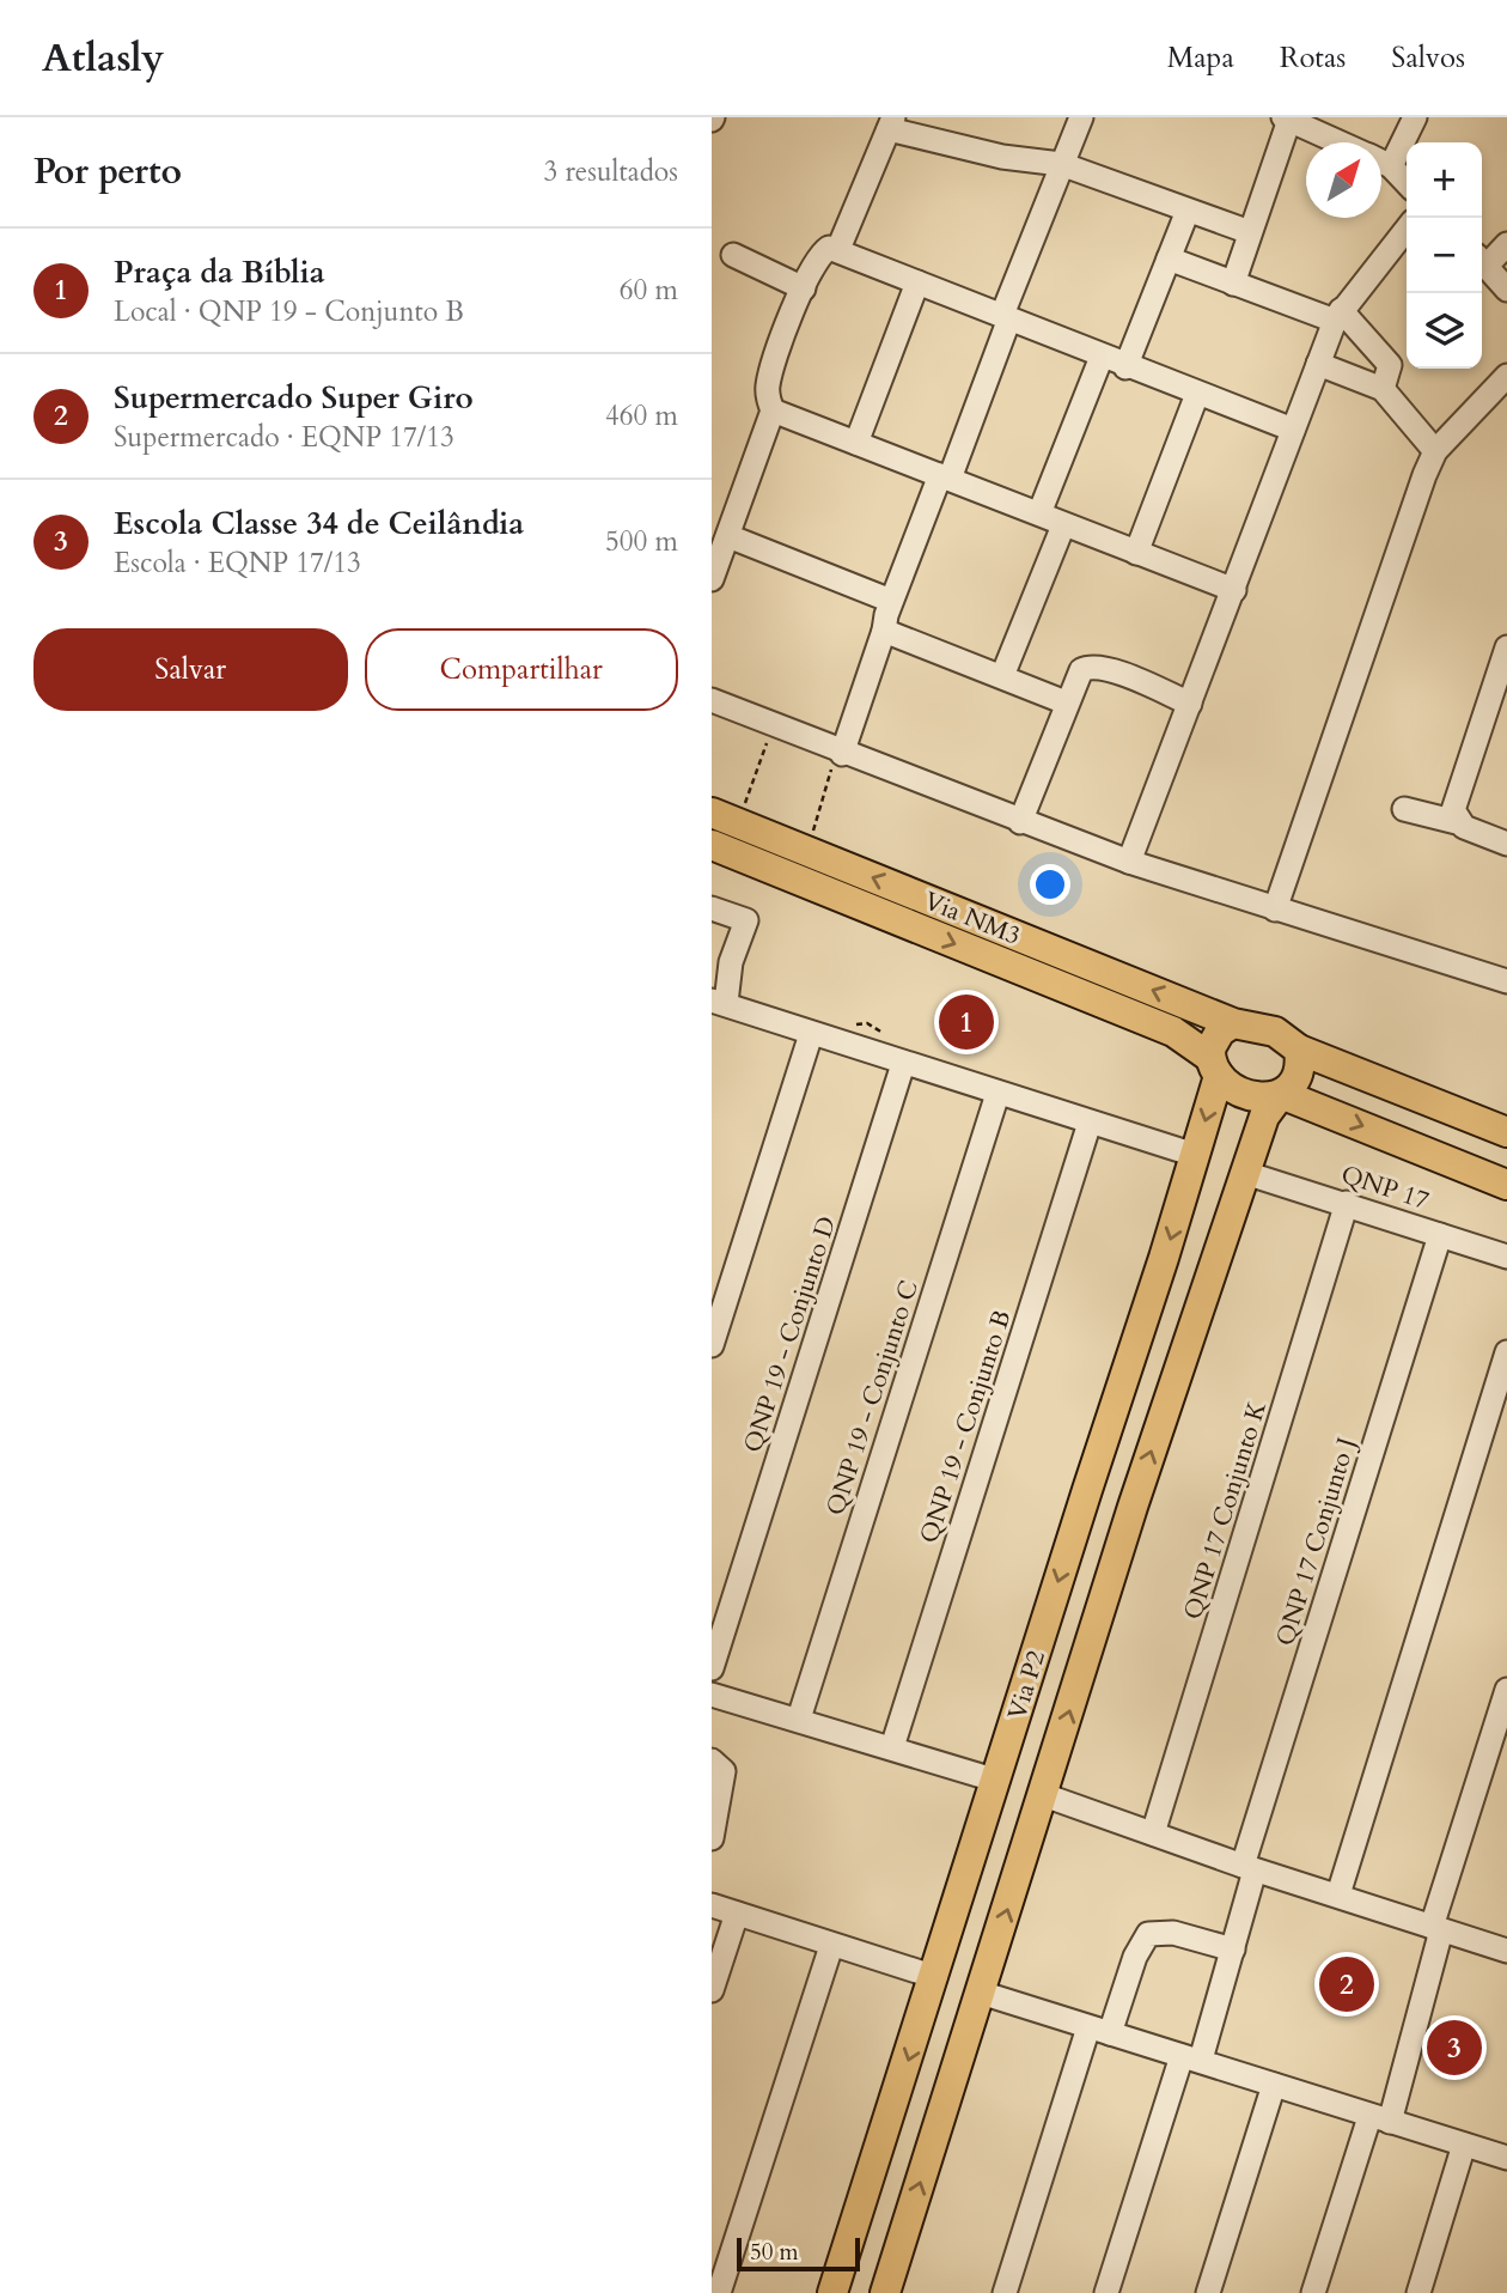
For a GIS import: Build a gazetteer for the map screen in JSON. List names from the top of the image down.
{
  "streets": {
    "main road": ["Via NM3", "Via P2"],
    "street": [
      "QNP 17",
      "QNP 19 - Conjunto D",
      "QNP 19 - Conjunto C",
      "QNP 19 - Conjunto B",
      "QNP 17 Conjunto K",
      "QNP 17 Conjunto J"
    ]
  },
  "crossings": [
    ["Via NM3", "Via P2"],
    ["QNP 17", "QNP 17 Conjunto K"],
    ["QNP 17", "QNP 17 Conjunto J"],
    ["QNP 17", "Via P2"]
  ],
  "scale_bar": "50 m",
  "north": "top right",
  "page": {
    "header": "Atlasly",
    "nav": ["Mapa", "Rotas", "Salvos"],
    "heading": ["Por perto", "3 resultados"],
    "map_buttons": ["+", "−"],
    "list": [
      {
        "mark": "1",
        "name": "Praça da Bíblia",
        "note": "Local · QNP 19 - Conjunto B",
        "value": "60 m"
      },
      {
        "mark": "2",
        "name": "Supermercado Super Giro",
        "note": "Supermercado · EQNP 17/13",
        "value": "460 m"
      },
      {
        "mark": "3",
        "name": "Escola Classe 34 de Ceilândia",
        "note": "Escola · EQNP 17/13",
        "value": "500 m"
      }
    ],
    "buttons": ["Salvar", "Compartilhar"],
    "pins": ["1", "2", "3"],
    "scale": "50 m"
  }
}
